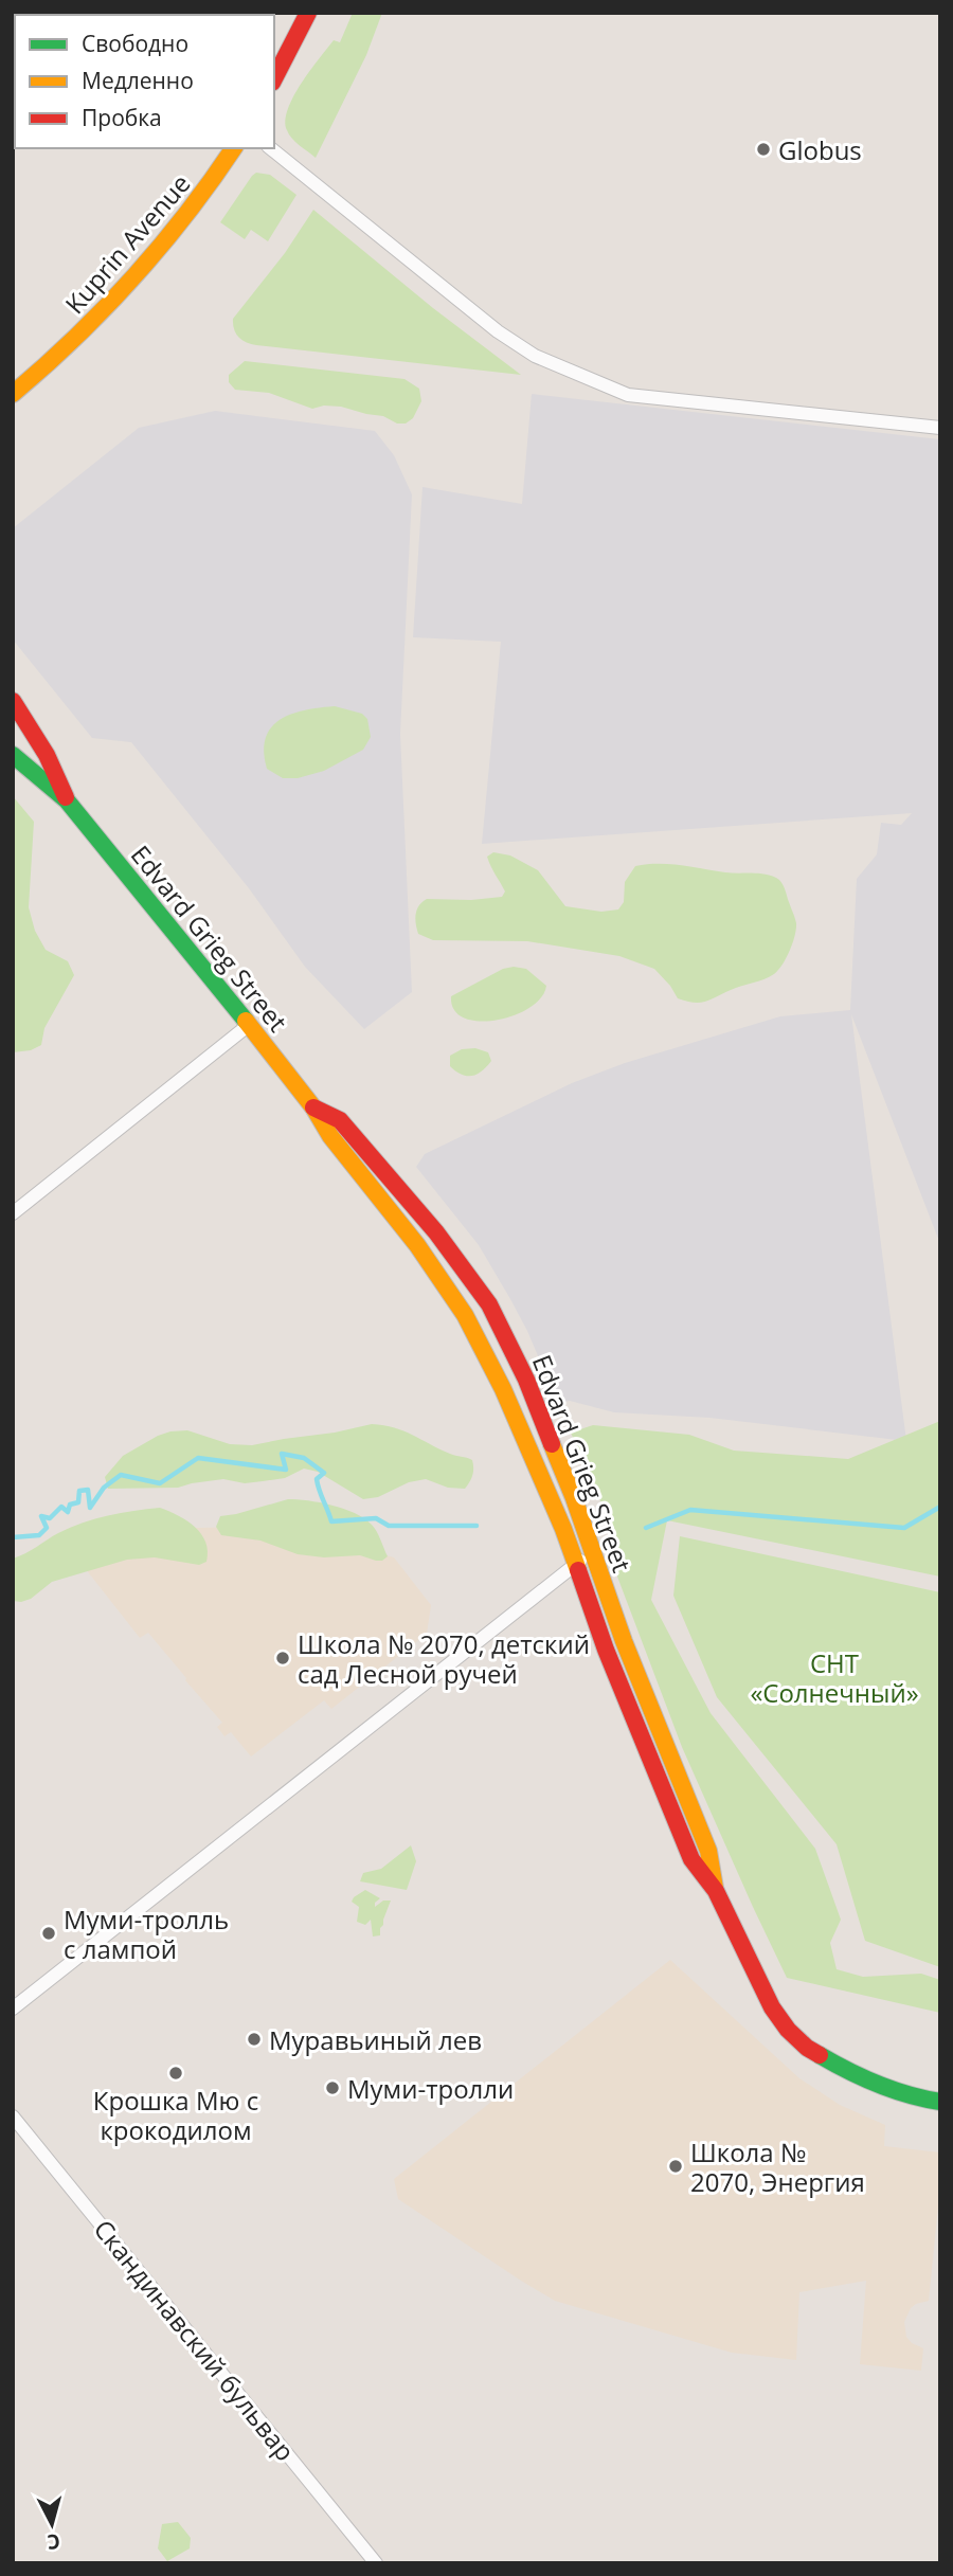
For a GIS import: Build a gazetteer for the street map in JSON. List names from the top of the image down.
{
  "streets": {
    "street": ["Kuprin Avenue", "Edvard Grieg Street", "Скандинавский бульвар"]
  },
  "parks": ["СНТ «Солнечный»"],
  "places": [
    "Globus",
    "Школа № 2070, детский сад Лесной ручей",
    "Муми-тролль с лампой",
    "Муравьиный лев",
    "Крошка Мю с крокодилом",
    "Муми-тролли",
    "Школа № 2070, Энергия"
  ],
  "legend": ["Свободно", "Медленно", "Пробка"],
  "north": "bottom"
}
